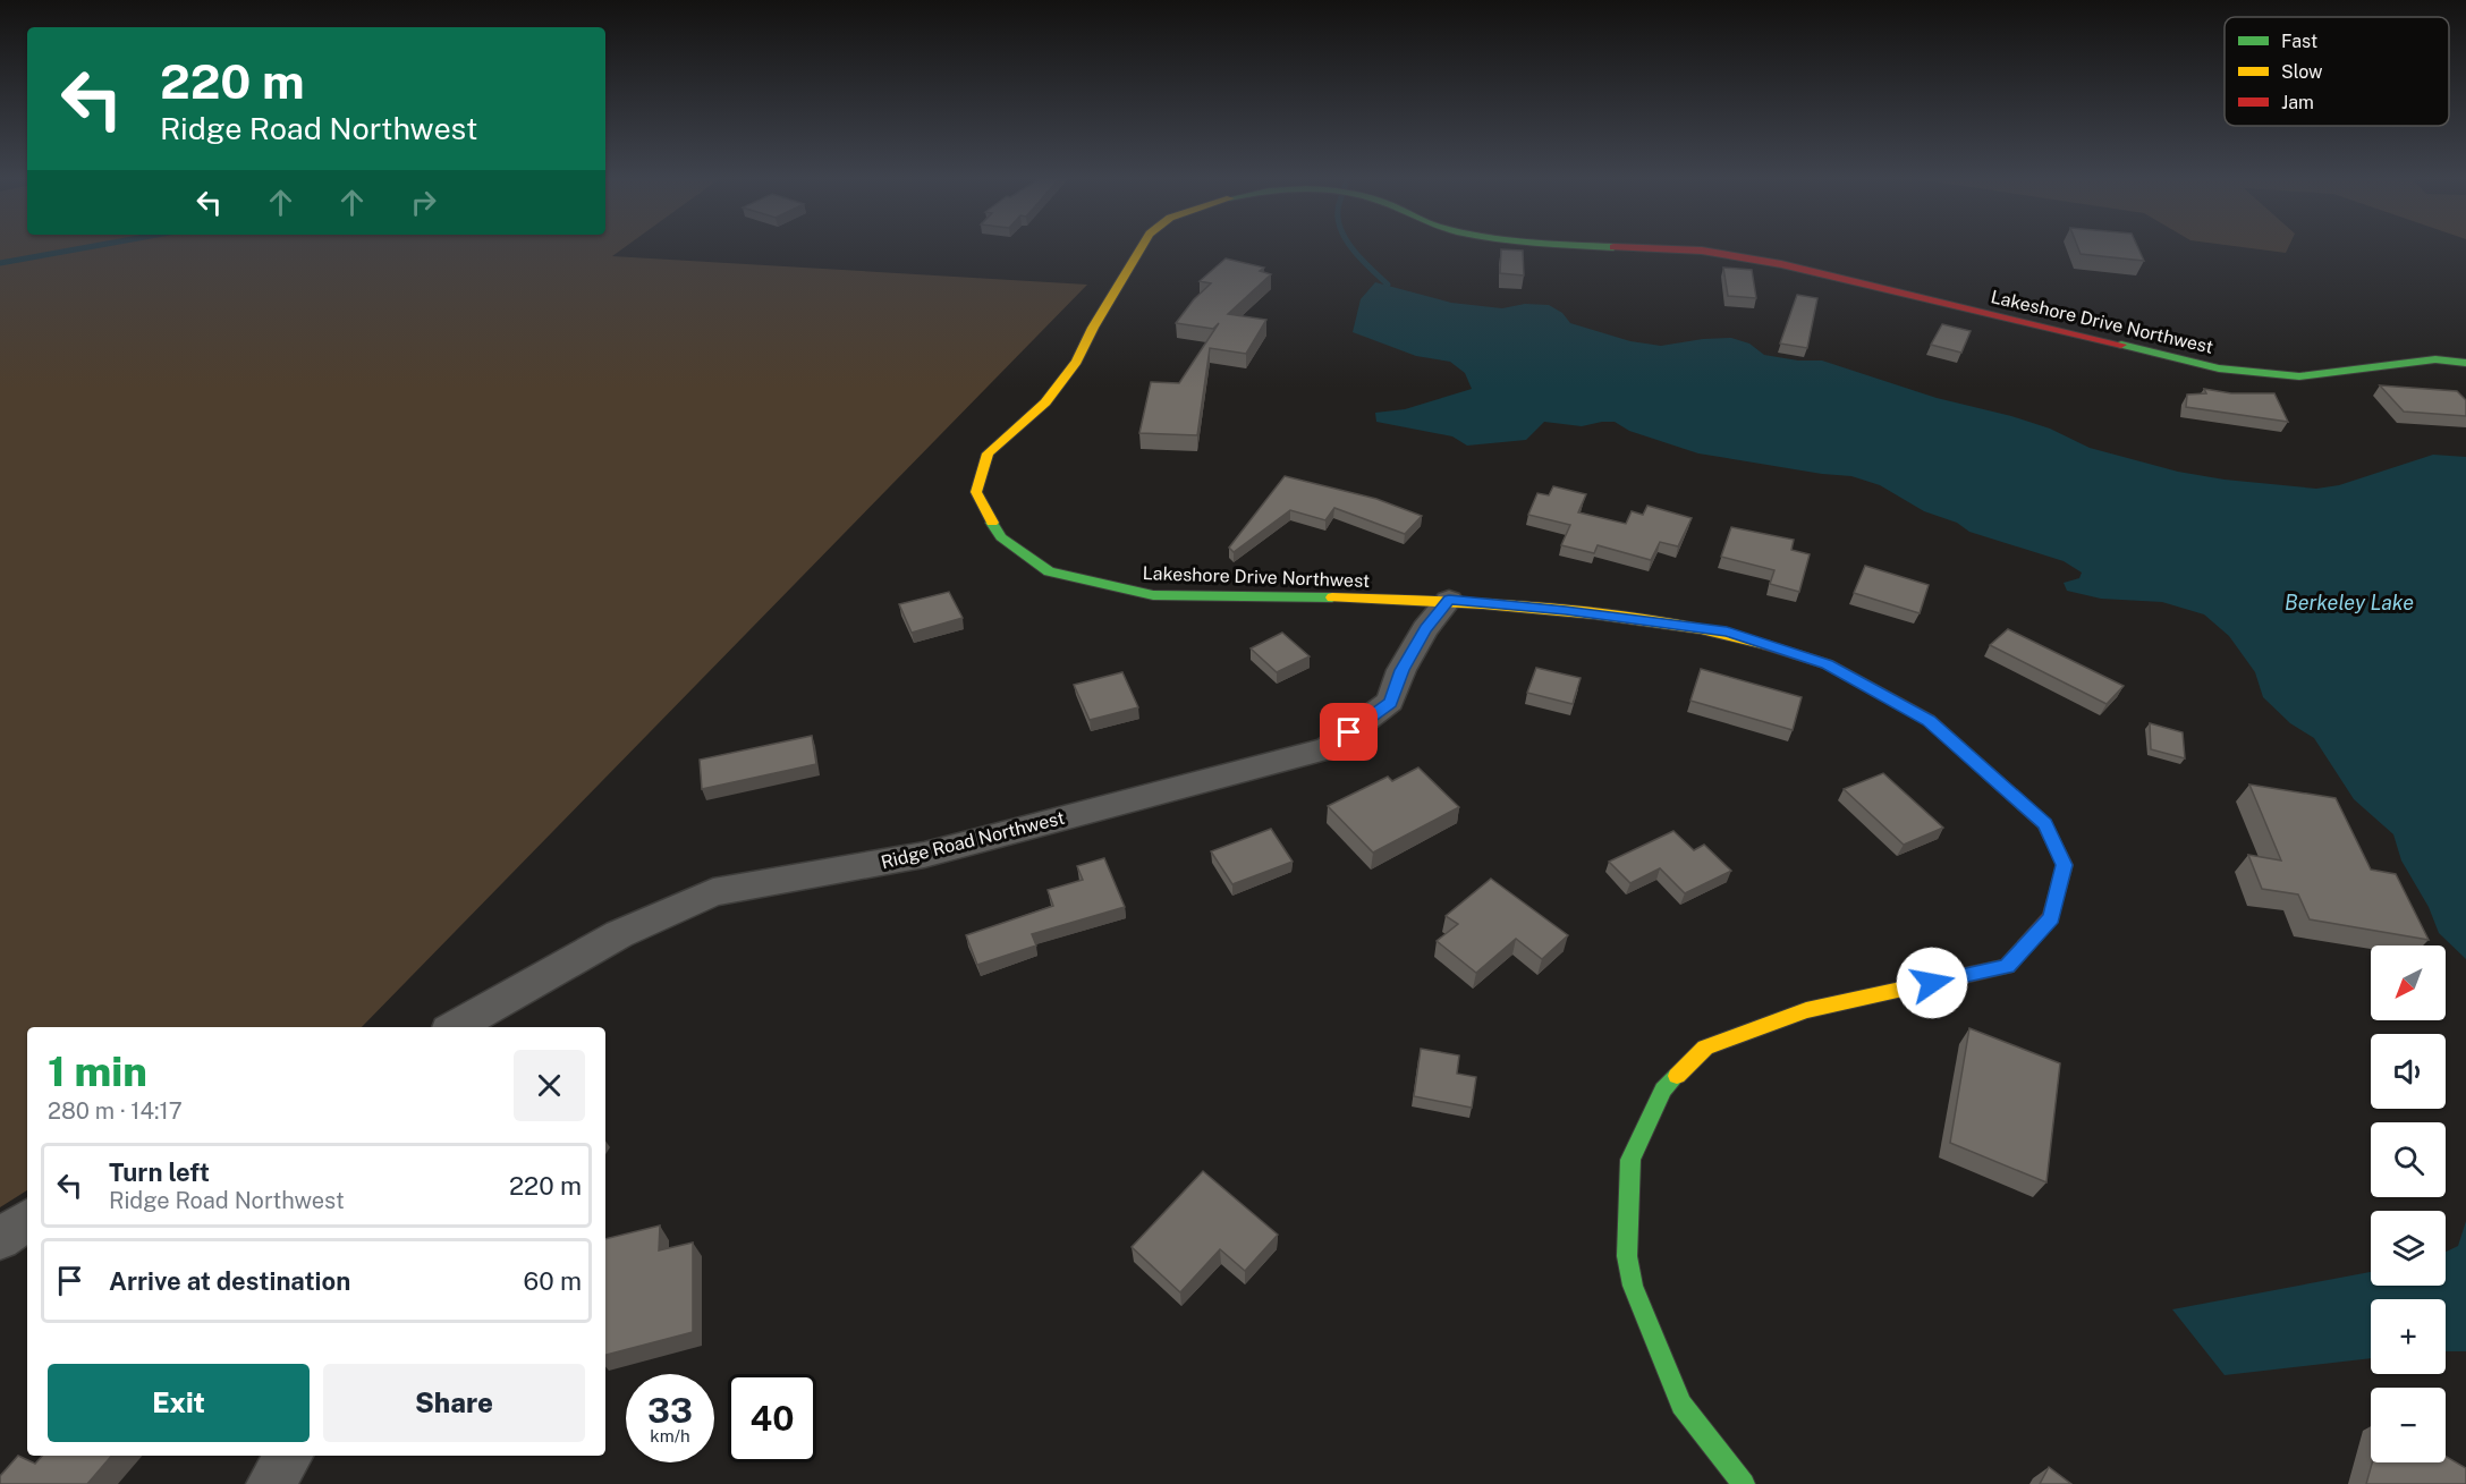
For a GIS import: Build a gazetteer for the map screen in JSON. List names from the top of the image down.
{
  "streets": {
    "street": ["Lakeshore Drive Northwest", "Ridge Road Northwest"]
  },
  "crossings": [
    ["Lakeshore Drive Northwest", "Ridge Road Northwest"]
  ],
  "water": ["Berkeley Lake"],
  "legend": ["Fast", "Slow", "Jam"],
  "north": "bottom left",
  "page": {
    "turn": ["220 m", "Ridge Road Northwest"],
    "map_buttons": ["+", "−"],
    "heading": ["1 min", "280 m · 14:17"],
    "list": [
      {
        "name": "Turn left",
        "note": "Ridge Road Northwest",
        "value": "220 m"
      },
      {
        "name": "Arrive at destination",
        "value": "60 m"
      }
    ],
    "buttons": ["Exit", "Share"],
    "speed": "33 km/h",
    "limit": "40"
  }
}
